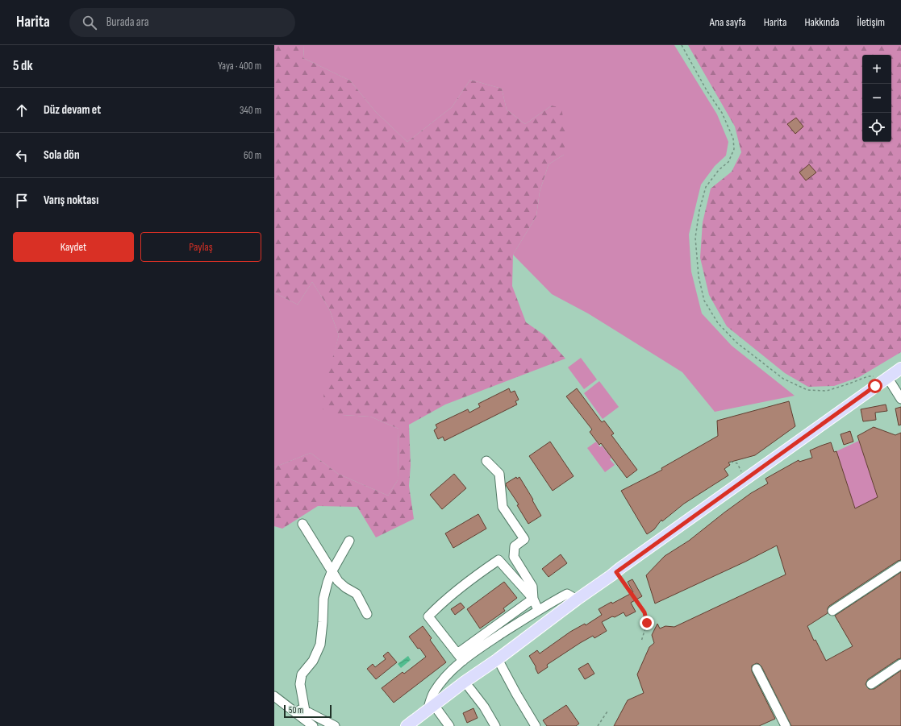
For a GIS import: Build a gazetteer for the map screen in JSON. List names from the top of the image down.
{
  "scale_bar": "50 m",
  "page": {
    "header": "Harita",
    "search": "Burada ara",
    "nav": [
      "Ana sayfa",
      "Harita",
      "Hakkında",
      "İletişim"
    ],
    "heading": ["5 dk", "Yaya · 400 m"],
    "map_buttons": ["+", "−"],
    "list": [
      ["Düz devam et", "340 m"],
      ["Sola dön", "60 m"],
      "Varış noktası"
    ],
    "buttons": ["Kaydet", "Paylaş"],
    "scale": "50 m"
  }
}
